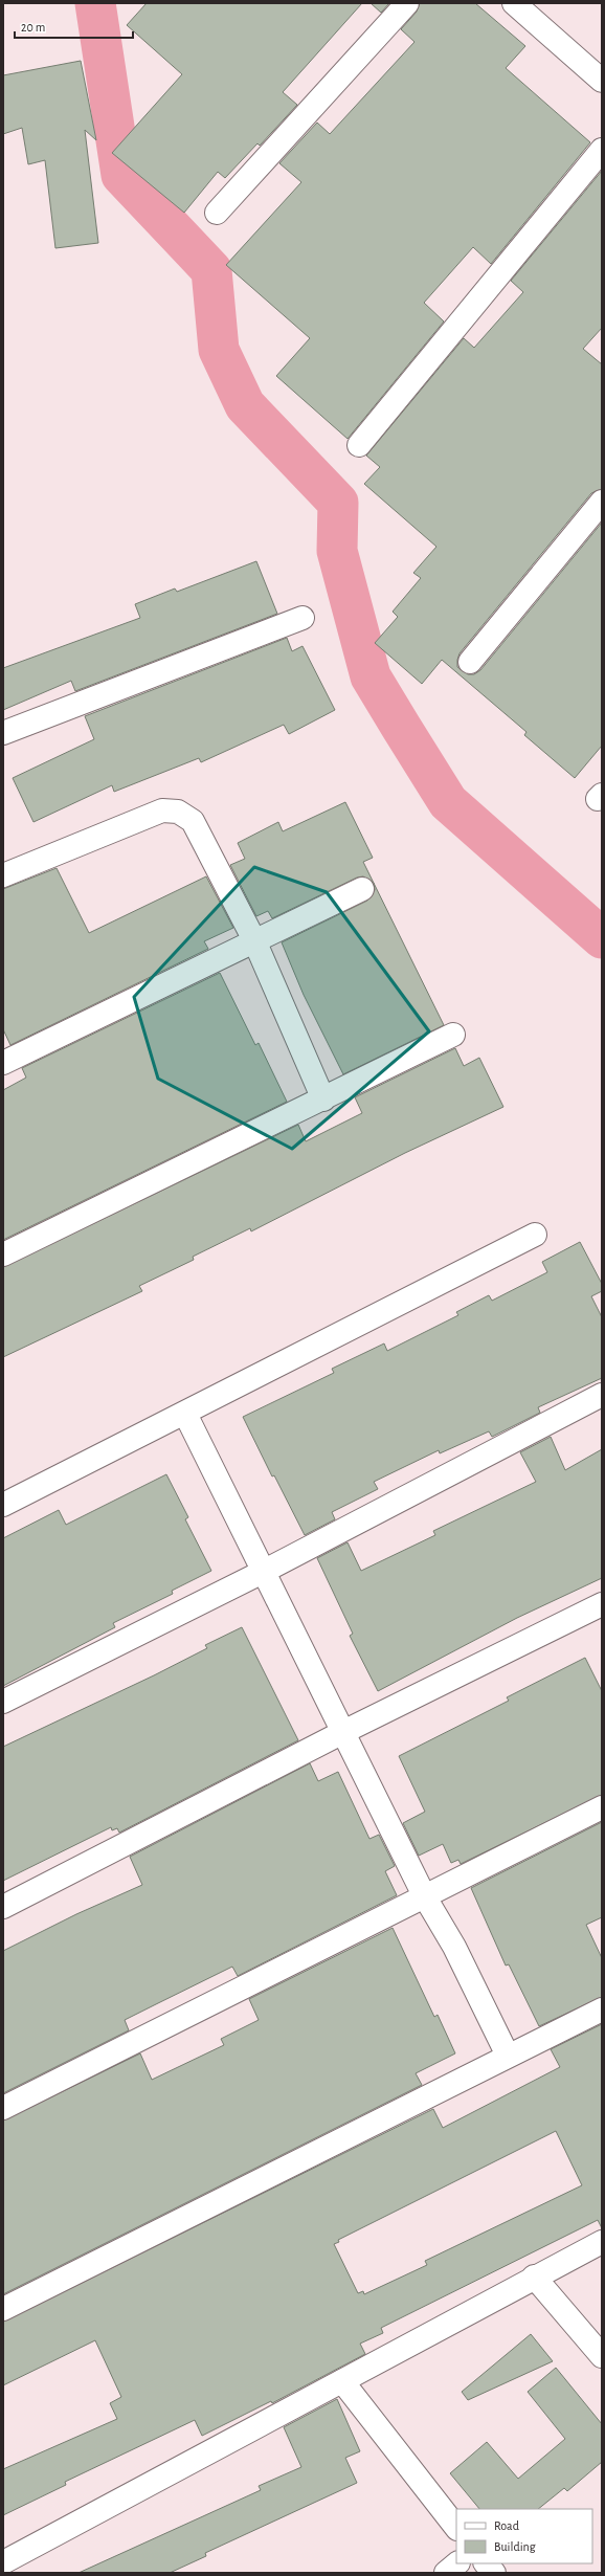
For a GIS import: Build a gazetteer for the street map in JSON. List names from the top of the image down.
{
  "legend": ["Road", "Building"],
  "scale_bar": "20 m"
}
